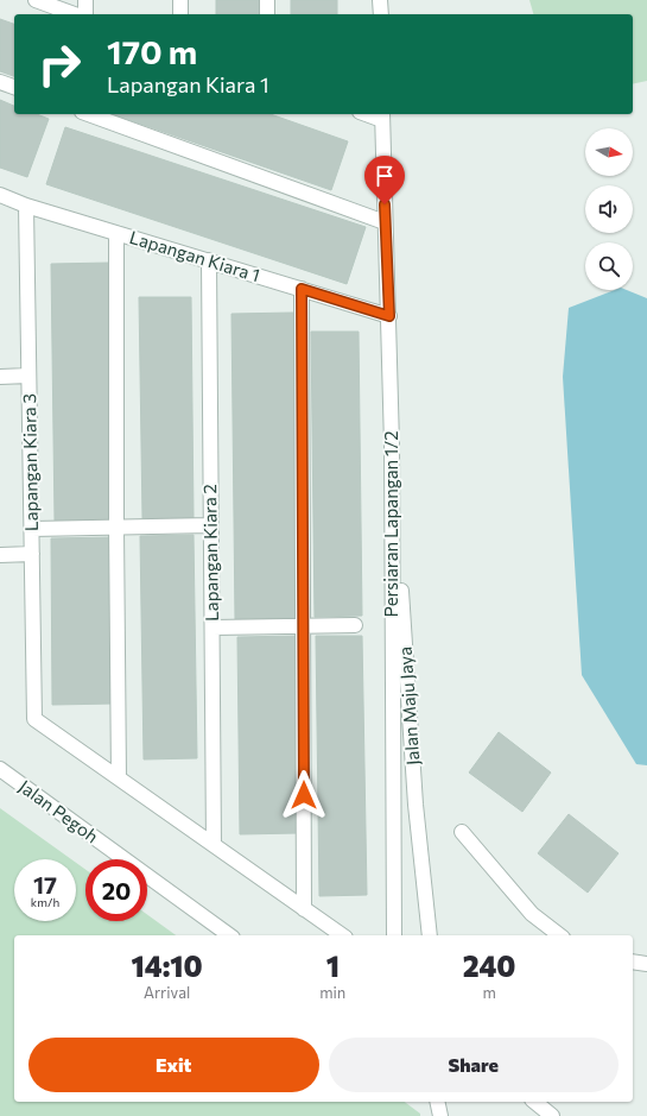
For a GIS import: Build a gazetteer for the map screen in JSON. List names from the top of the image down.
{
  "streets": {
    "street": [
      "Lapangan Kiara 1",
      "Lapangan Kiara 3",
      "Persiaran Lapangan 1/2",
      "Lapangan Kiara 2",
      "Jalan Maju Jaya",
      "Jalan Pegoh"
    ]
  },
  "crossings": [
    ["Lapangan Kiara 1", "Lapangan Kiara 3"],
    ["Lapangan Kiara 1", "Persiaran Lapangan 1/2"],
    ["Lapangan Kiara 1", "Lapangan Kiara 2"],
    ["Persiaran Lapangan 1/2", "Jalan Maju Jaya"]
  ],
  "north": "right",
  "page": {
    "turn": ["170 m", "Lapangan Kiara 1"],
    "speed": "17 km/h",
    "limit": "20",
    "eta": [
      "14:10",
      "Arrival",
      "1",
      "min",
      "240",
      "m"
    ],
    "buttons": ["Exit", "Share"]
  }
}
